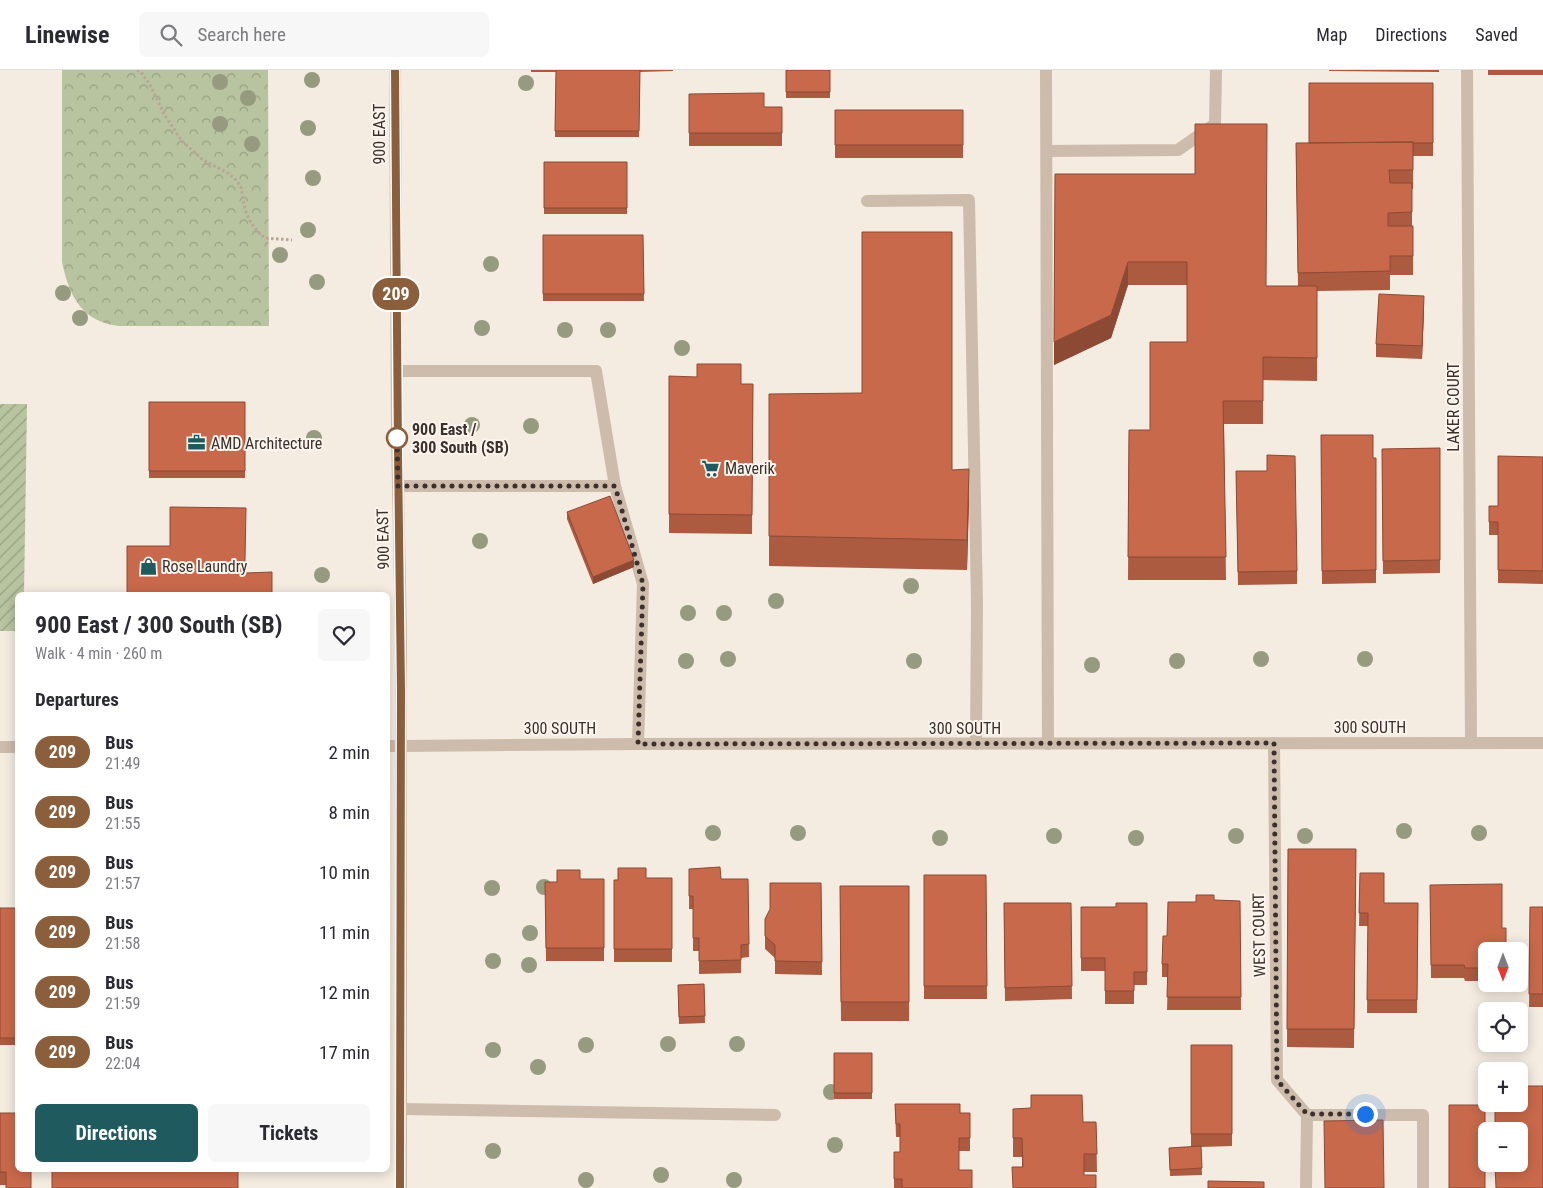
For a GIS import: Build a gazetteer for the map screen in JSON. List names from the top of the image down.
{
  "streets": {
    "street": [
      "900 EAST",
      "LAKER COURT",
      "300 SOUTH",
      "WEST COURT"
    ]
  },
  "crossings": [
    ["900 EAST", "300 SOUTH"],
    ["LAKER COURT", "300 SOUTH"],
    ["300 SOUTH", "WEST COURT"]
  ],
  "places": {
    "other": ["900 East / 300 South (SB)"],
    "office": ["AMD Architecture"],
    "supermarket": ["Maverik"],
    "shop": ["Rose Laundry"]
  },
  "lines": ["bus line 209"],
  "north": "bottom",
  "page": {
    "header": "Linewise",
    "search": "Search here",
    "nav": ["Map", "Directions", "Saved"],
    "on_map": "209",
    "heading": [
      ["900 East / 300 South (SB)", "Walk · 4 min · 260 m"],
      "Departures"
    ],
    "list": [
      {
        "mark": "209",
        "name": "Bus",
        "note": "21:49",
        "value": "2 min"
      },
      {
        "mark": "209",
        "name": "Bus",
        "note": "21:55",
        "value": "8 min"
      },
      {
        "mark": "209",
        "name": "Bus",
        "note": "21:57",
        "value": "10 min"
      },
      {
        "mark": "209",
        "name": "Bus",
        "note": "21:58",
        "value": "11 min"
      },
      {
        "mark": "209",
        "name": "Bus",
        "note": "21:59",
        "value": "12 min"
      },
      {
        "mark": "209",
        "name": "Bus",
        "note": "22:04",
        "value": "17 min"
      }
    ],
    "map_buttons": ["+", "−"],
    "buttons": ["Directions", "Tickets"]
  }
}
